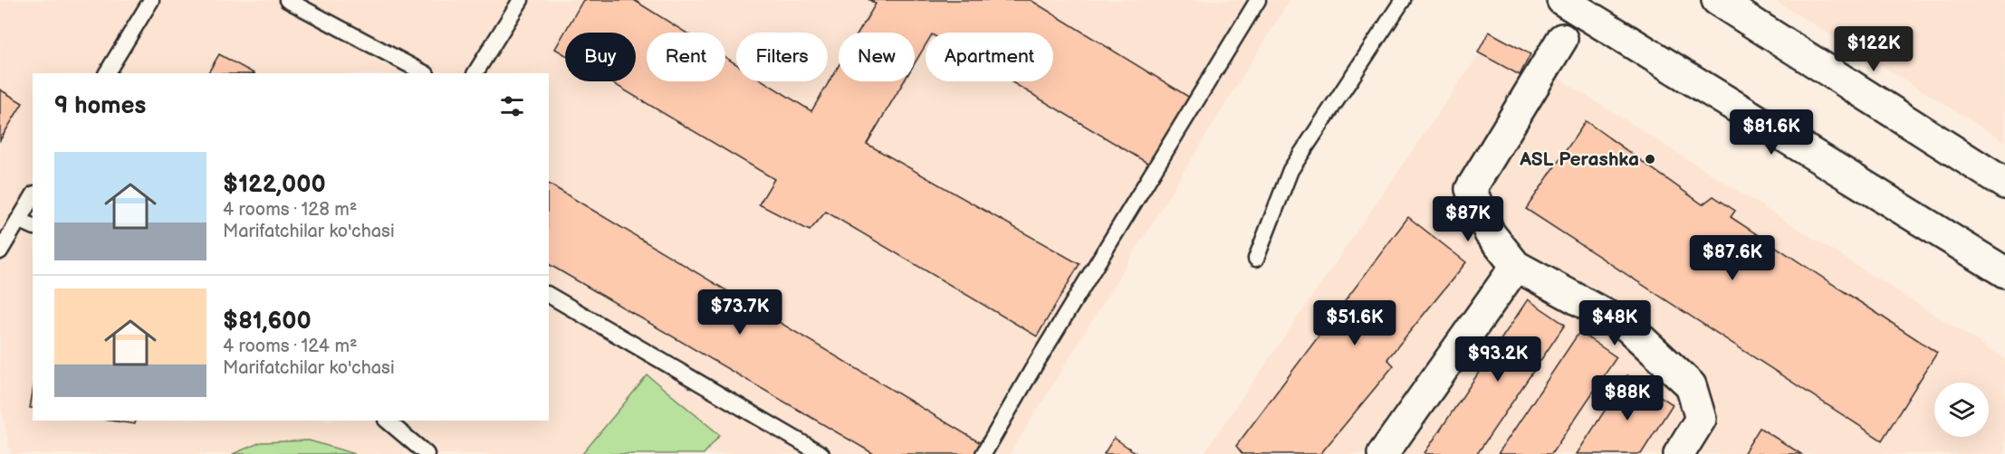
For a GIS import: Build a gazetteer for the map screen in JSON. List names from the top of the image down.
{
  "places": ["ASL Perashka"],
  "page": {
    "price": [
      "$122K",
      "$81.6K",
      "$87K",
      "$87.6K",
      "$73.7K",
      "$51.6K",
      "$48K",
      "$93.2K",
      "$88K"
    ],
    "chip": [
      "Buy",
      "Rent",
      "Filters",
      "New",
      "Apartment"
    ],
    "heading": "9 homes",
    "list": [
      {
        "name": "$122,000",
        "note": "4 rooms · 128 m² · Marifatchilar ko'chasi"
      },
      {
        "name": "$81,600",
        "note": "4 rooms · 124 m² · Marifatchilar ko'chasi"
      }
    ]
  }
}
